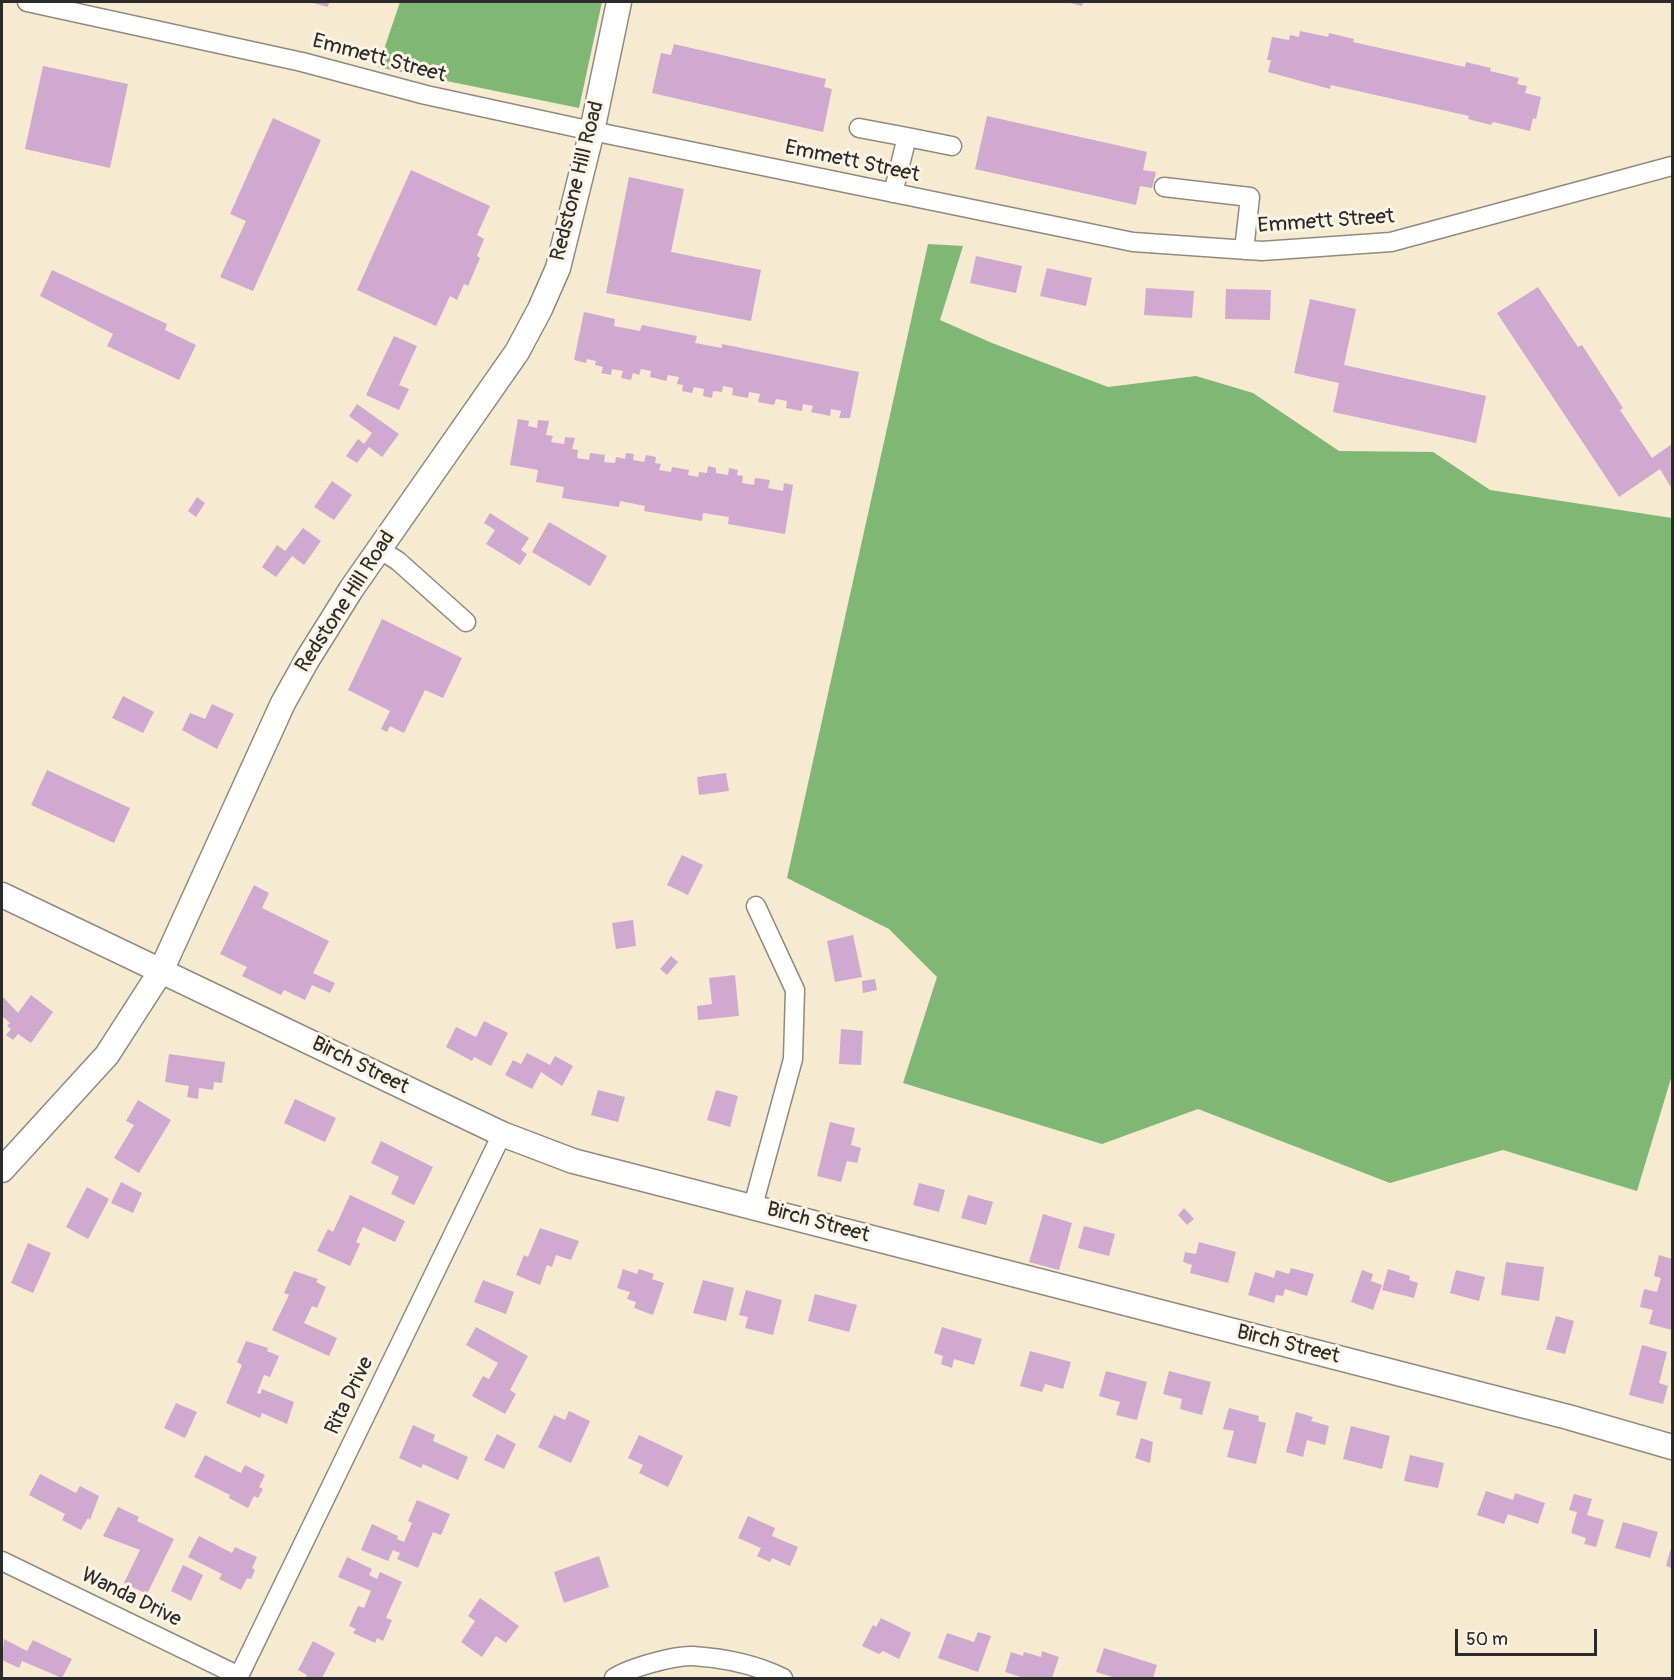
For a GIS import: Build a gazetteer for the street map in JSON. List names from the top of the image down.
{
  "streets": {
    "main road": ["Redstone Hill Road", "Birch Street"],
    "street": ["Emmett Street", "Rita Drive", "Wanda Drive"]
  },
  "crossings": [
    ["Emmett Street", "Redstone Hill Road"],
    ["Redstone Hill Road", "Birch Street"],
    ["Birch Street", "Rita Drive"],
    ["Rita Drive", "Wanda Drive"]
  ],
  "scale_bar": "50 m"
}
